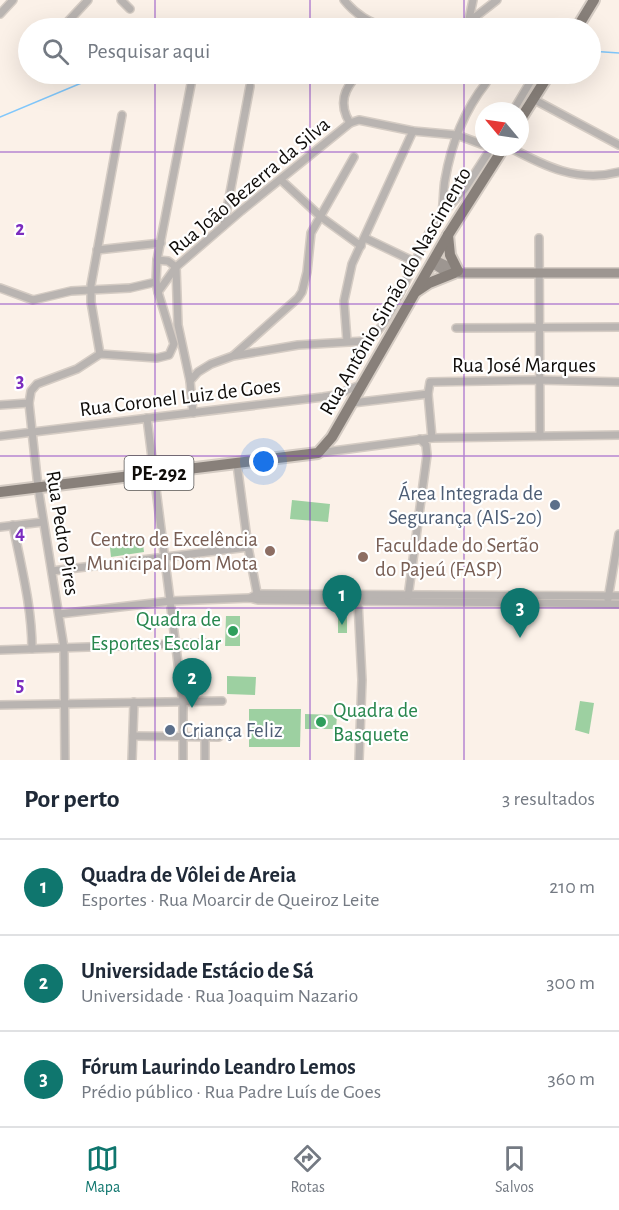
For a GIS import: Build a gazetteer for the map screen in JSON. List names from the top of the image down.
{
  "streets": {
    "main road": ["Rua Antônio Simão do Nascimento", "PE-292"],
    "street": [
      "Rua João Bezerra da Silva",
      "Rua José Marques",
      "Rua Coronel Luiz de Goes",
      "Rua Pedro Pires"
    ]
  },
  "crossings": [
    ["Rua Antônio Simão do Nascimento", "Rua José Marques"],
    ["Rua Antônio Simão do Nascimento", "Rua Coronel Luiz de Goes"],
    ["Rua Antônio Simão do Nascimento", "PE-292"],
    ["Rua Coronel Luiz de Goes", "Rua Pedro Pires"],
    ["PE-292", "Rua Pedro Pires"]
  ],
  "places": [
    "Área Integrada de Segurança (AIS-20)",
    "Centro de Excelência Municipal Dom Mota",
    "Faculdade do Sertão do Pajeú (FASP)",
    "Quadra de Esportes Escolar",
    "Quadra de Basquete",
    "Criança Feliz"
  ],
  "north": "top left",
  "page": {
    "search": "Pesquisar aqui",
    "pins": ["1", "3", "2"],
    "heading": ["Por perto", "3 resultados"],
    "list": [
      {
        "mark": "1",
        "name": "Quadra de Vôlei de Areia",
        "note": "Esportes · Rua Moarcir de Queiroz Leite",
        "value": "210 m"
      },
      {
        "mark": "2",
        "name": "Universidade Estácio de Sá",
        "note": "Universidade · Rua Joaquim Nazario",
        "value": "300 m"
      },
      {
        "mark": "3",
        "name": "Fórum Laurindo Leandro Lemos",
        "note": "Prédio público · Rua Padre Luís de Goes",
        "value": "360 m"
      }
    ],
    "nav": ["Mapa", "Rotas", "Salvos"]
  },
  "grid": {
    "rows": [
      "2",
      "3",
      "4",
      "5"
    ]
  }
}
